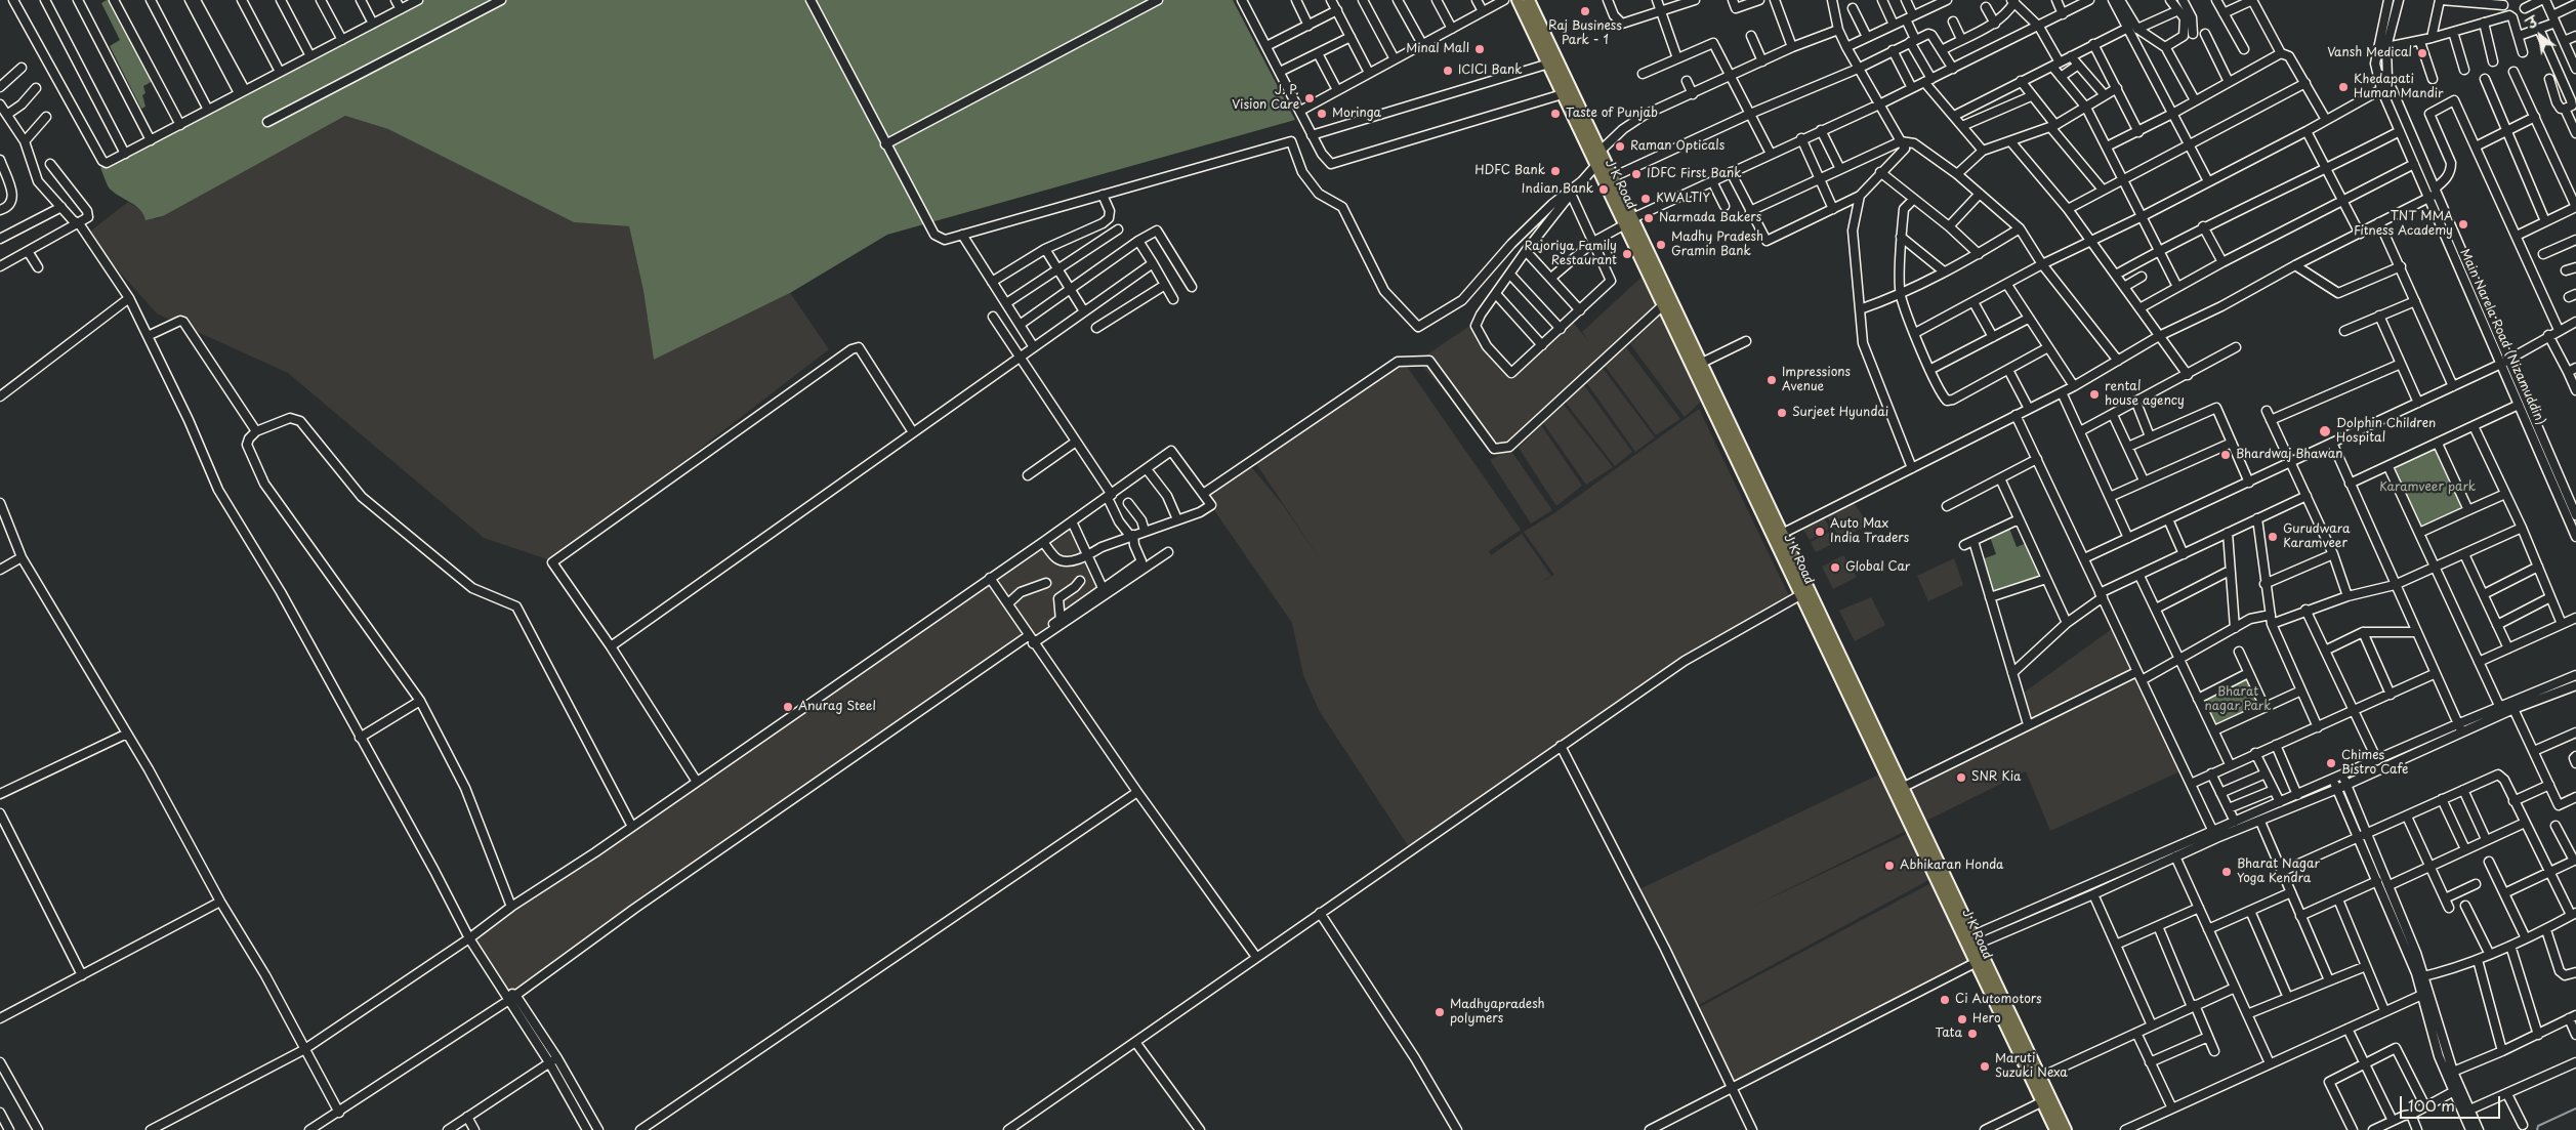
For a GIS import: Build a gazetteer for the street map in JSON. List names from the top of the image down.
{
  "streets": {
    "main road": ["J K Road"],
    "street": ["Main Narela Road (Nizamuddin)"]
  },
  "parks": ["Karamveer park", "Bharat nagar Park"],
  "places": [
    "Raj Business Park - 1",
    "Minal Mall",
    "Vansh Medical",
    "ICICI Bank",
    "Khedapati Human Mandir",
    "J. P. Vision Care",
    "Moringa",
    "Taste of Punjab",
    "Raman Opticals",
    "HDFC Bank",
    "IDFC First Bank",
    "Indian Bank",
    "KWALTIY",
    "Narmada Bakers",
    "TNT MMA Fitness Academy",
    "Madhy Pradesh Gramin Bank",
    "Rajoriya Family Restaurant",
    "Impressions Avenue",
    "rental house agency",
    "Surjeet Hyundai",
    "Dolphin Children Hospital",
    "Bhardwaj Bhawan",
    "Auto Max India Traders",
    "Gurudwara Karamveer",
    "Global Car",
    "Anurag Steel",
    "Chimes Bistro Cafe",
    "SNR Kia",
    "Abhikaran Honda",
    "Bharat Nagar Yoga Kendra",
    "Ci Automotors",
    "Madhyapradesh polymers",
    "Hero",
    "Tata",
    "Maruti Suzuki Nexa"
  ],
  "scale_bar": "100 m",
  "north": "top left"
}
